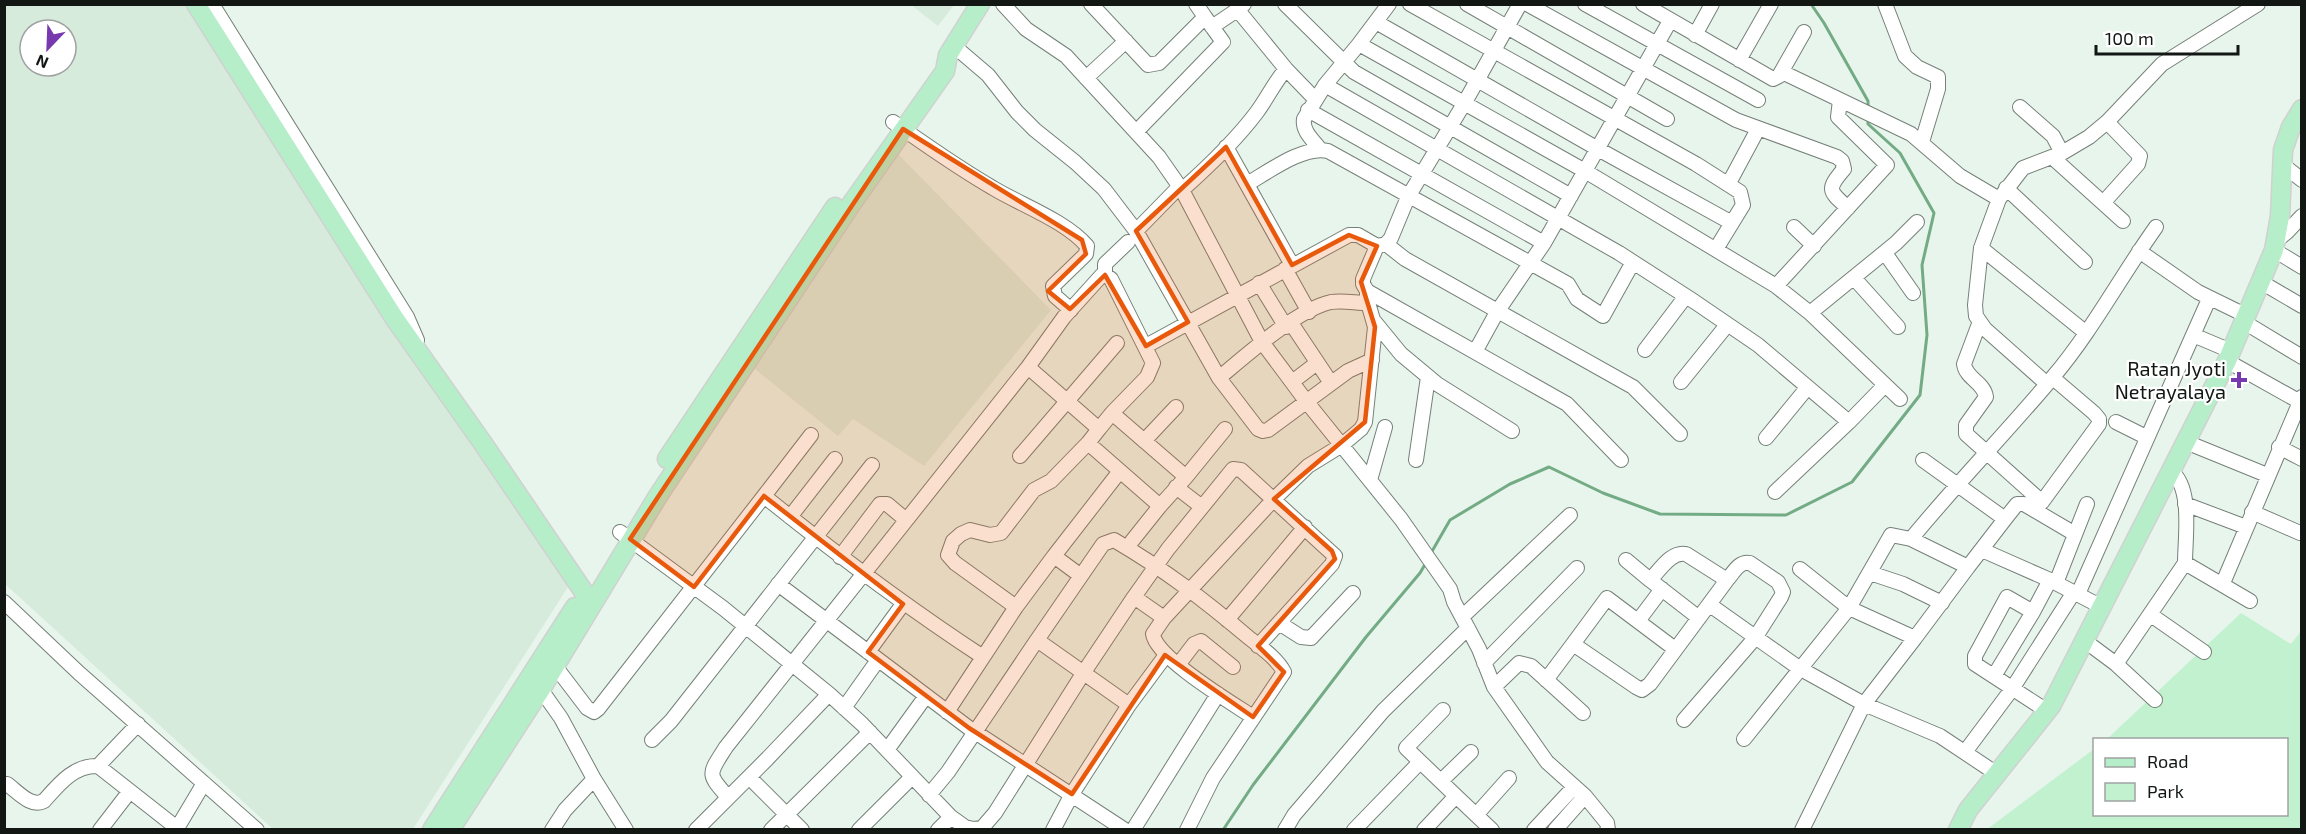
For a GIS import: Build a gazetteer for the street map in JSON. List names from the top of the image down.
{
  "places": {
    "health": ["Ratan Jyoti Netrayalaya"]
  },
  "legend": ["Road", "Park"],
  "scale_bar": "100 m",
  "north": "bottom left"
}
